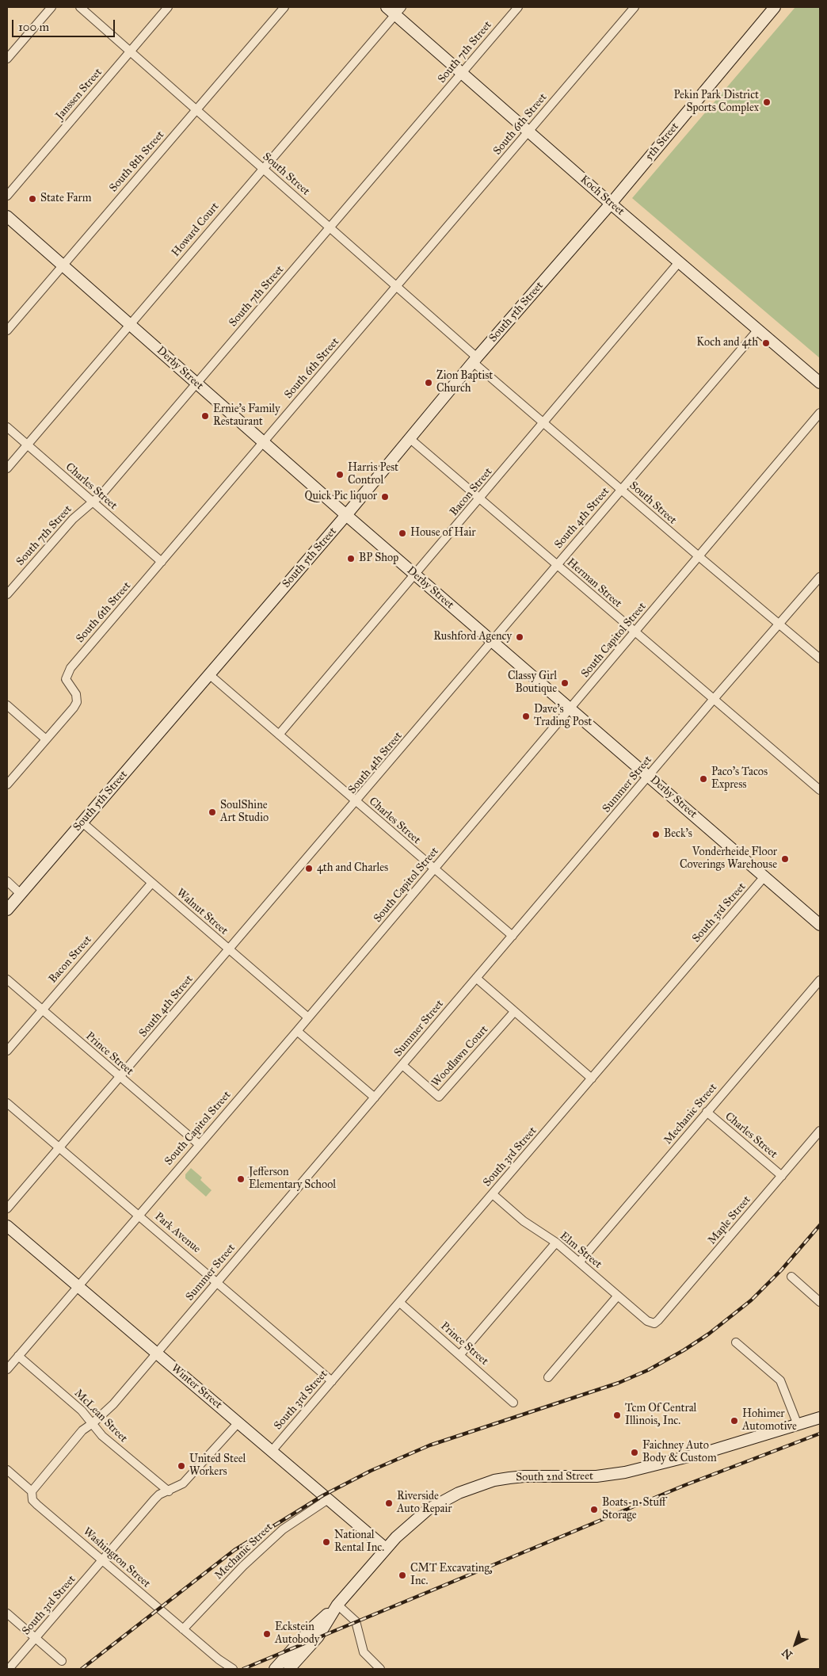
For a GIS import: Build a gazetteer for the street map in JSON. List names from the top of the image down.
{
  "streets": {
    "street": [
      "South 7th Street",
      "Janssen Street",
      "South 6th Street",
      "5th Street",
      "South 8th Street",
      "South Street",
      "Koch Street",
      "Howard Court",
      "South 5th Street",
      "Derby Street",
      "Charles Street",
      "Bacon Street",
      "South 4th Street",
      "Herman Street",
      "South Capitol Street",
      "Summer Street",
      "Walnut Street",
      "South 3rd Street",
      "Prince Street",
      "Woodlawn Court",
      "Mechanic Street",
      "Maple Street",
      "Park Avenue",
      "Elm Street",
      "Winter Street",
      "McLean Street",
      "South 2nd Street",
      "Washington Street"
    ]
  },
  "crossings": [
    ["South 7th Street", "South Street"],
    ["South 7th Street", "Koch Street"],
    ["South 7th Street", "Derby Street"],
    ["South 7th Street", "Charles Street"],
    ["Janssen Street", "South Street"],
    ["South 6th Street", "South Street"],
    ["South 6th Street", "Koch Street"],
    ["South 6th Street", "Derby Street"],
    ["South 6th Street", "Charles Street"],
    ["5th Street", "Koch Street"],
    ["5th Street", "South 5th Street"],
    ["South 8th Street", "South Street"],
    ["South 8th Street", "Derby Street"],
    ["South Street", "Howard Court"],
    ["South Street", "South 5th Street"],
    ["South Street", "Bacon Street"],
    ["South Street", "South 4th Street"],
    ["South Street", "South Capitol Street"],
    ["South Street", "Summer Street"],
    ["Koch Street", "Howard Court"],
    ["Koch Street", "South 5th Street"],
    ["Koch Street", "Bacon Street"],
    ["Koch Street", "South 4th Street"],
    ["Howard Court", "Derby Street"],
    ["Howard Court", "Charles Street"],
    ["South 5th Street", "Derby Street"],
    ["South 5th Street", "Charles Street"],
    ["South 5th Street", "Herman Street"],
    ["South 5th Street", "Walnut Street"],
    ["Derby Street", "Bacon Street"],
    ["Derby Street", "South 4th Street"],
    ["Derby Street", "South Capitol Street"],
    ["Derby Street", "Summer Street"],
    ["Derby Street", "South 3rd Street"],
    ["Charles Street", "Bacon Street"],
    ["Charles Street", "South 4th Street"],
    ["Charles Street", "South Capitol Street"],
    ["Charles Street", "Summer Street"],
    ["Charles Street", "Mechanic Street"],
    ["Charles Street", "Maple Street"],
    ["Bacon Street", "Herman Street"],
    ["Bacon Street", "Walnut Street"],
    ["Bacon Street", "Prince Street"],
    ["South 4th Street", "Herman Street"],
    ["South 4th Street", "Walnut Street"],
    ["South 4th Street", "Prince Street"],
    ["South 4th Street", "Park Avenue"],
    ["Herman Street", "South Capitol Street"],
    ["Herman Street", "Summer Street"],
    ["South Capitol Street", "Walnut Street"],
    ["South Capitol Street", "Prince Street"],
    ["South Capitol Street", "Park Avenue"],
    ["South Capitol Street", "Winter Street"],
    ["South Capitol Street", "McLean Street"],
    ["Summer Street", "Woodlawn Court"],
    ["Summer Street", "Park Avenue"],
    ["Summer Street", "Winter Street"],
    ["Summer Street", "McLean Street"],
    ["Summer Street", "Washington Street"],
    ["South 3rd Street", "Prince Street"],
    ["South 3rd Street", "Park Avenue"],
    ["South 3rd Street", "Elm Street"],
    ["South 3rd Street", "Winter Street"],
    ["South 3rd Street", "McLean Street"],
    ["South 3rd Street", "Washington Street"],
    ["Mechanic Street", "Elm Street"],
    ["Mechanic Street", "Winter Street"],
    ["Mechanic Street", "Washington Street"],
    ["Maple Street", "Elm Street"],
    ["Winter Street", "South 2nd Street"]
  ],
  "places": [
    "Pekin Park District Sports Complex",
    "State Farm",
    "Koch and 4th",
    "Zion Baptist Church",
    "Ernie's Family Restaurant",
    "Harris Pest Control",
    "Quick Pic liquor",
    "House of Hair",
    "BP Shop",
    "Rushford Agency",
    "Classy Girl Boutique",
    "Dave's Trading Post",
    "Paco's Tacos Express",
    "SoulShine Art Studio",
    "Beck's",
    "Vonderheide Floor Coverings Warehouse",
    "4th and Charles",
    "Jefferson Elementary School",
    "Tcm Of Central Illinois, Inc.",
    "Hohimer Automotive",
    "Faichney Auto Body & Custom",
    "United Steel Workers",
    "Riverside Auto Repair",
    "Boats-n-Stuff Storage",
    "National Rental Inc.",
    "CMT Excavating, Inc.",
    "Eckstein Autobody"
  ],
  "scale_bar": "100 m",
  "north": "bottom left"
}
